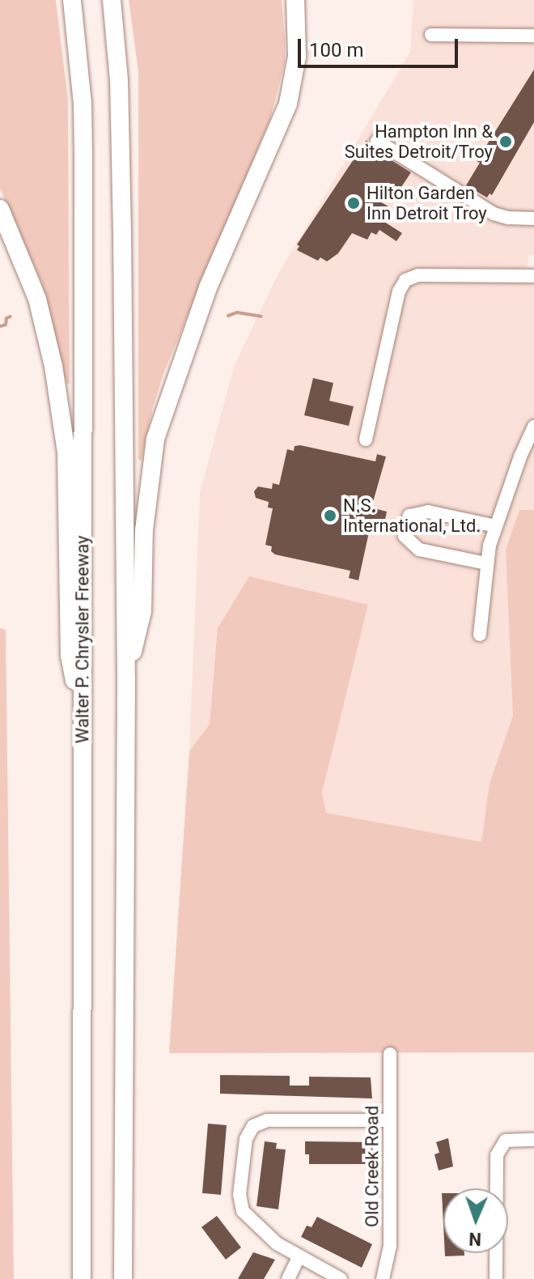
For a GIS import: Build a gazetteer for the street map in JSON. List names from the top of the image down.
{
  "streets": {
    "highway": ["Walter P. Chrysler Freeway"],
    "street": ["Old Creek Road"]
  },
  "places": ["Hampton Inn & Suites Detroit/Troy", "Hilton Garden Inn Detroit Troy", "N.S. International, Ltd."],
  "scale_bar": "100 m",
  "north": "bottom"
}
